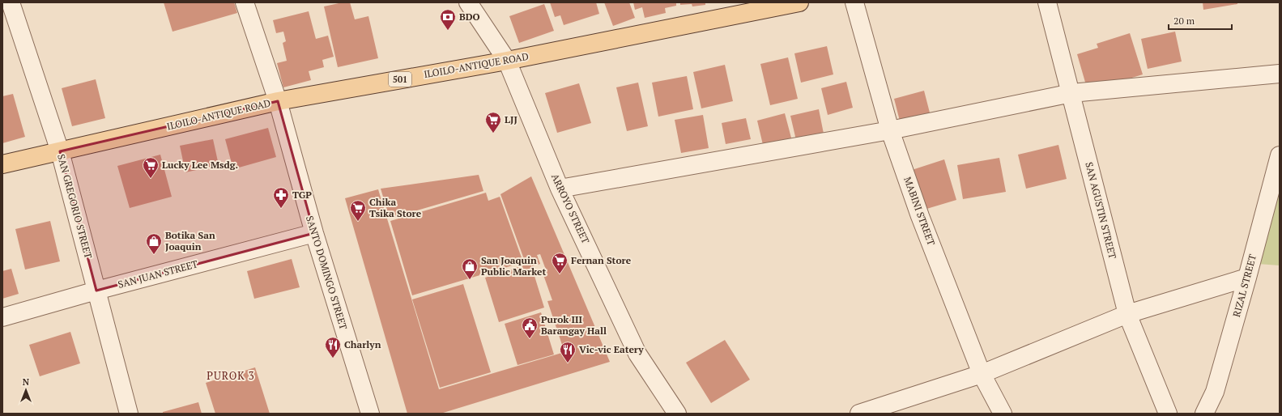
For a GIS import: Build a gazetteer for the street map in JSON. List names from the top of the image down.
{
  "streets": {
    "main road": ["ILOILO-ANTIQUE ROAD", "501"],
    "street": [
      "SAN GREGORIO STREET",
      "ARROYO STREET",
      "SAN AGUSTIN STREET",
      "MABINI STREET",
      "SANTO DOMINGO STREET",
      "SAN JUAN STREET",
      "RIZAL STREET"
    ]
  },
  "crossings": [
    ["ILOILO-ANTIQUE ROAD", "SAN GREGORIO STREET"],
    ["ILOILO-ANTIQUE ROAD", "ARROYO STREET"],
    ["ILOILO-ANTIQUE ROAD", "SANTO DOMINGO STREET"],
    ["SAN GREGORIO STREET", "SAN JUAN STREET"],
    ["SANTO DOMINGO STREET", "SAN JUAN STREET"]
  ],
  "districts": ["PUROK 3"],
  "places": {
    "bank": ["BDO"],
    "supermarket": [
      "LJJ",
      "Lucky Lee Msdg.",
      "Chika Tsika Store",
      "Fernan Store"
    ],
    "pharmacy": ["TGP"],
    "shop": ["Botika San Joaquin", "San Joaquin Public Market"],
    "public building": ["Purok III Barangay Hall"],
    "restaurant": ["Charlyn", "Vic-vic Eatery"]
  },
  "scale_bar": "20 m",
  "north": "top"
}
